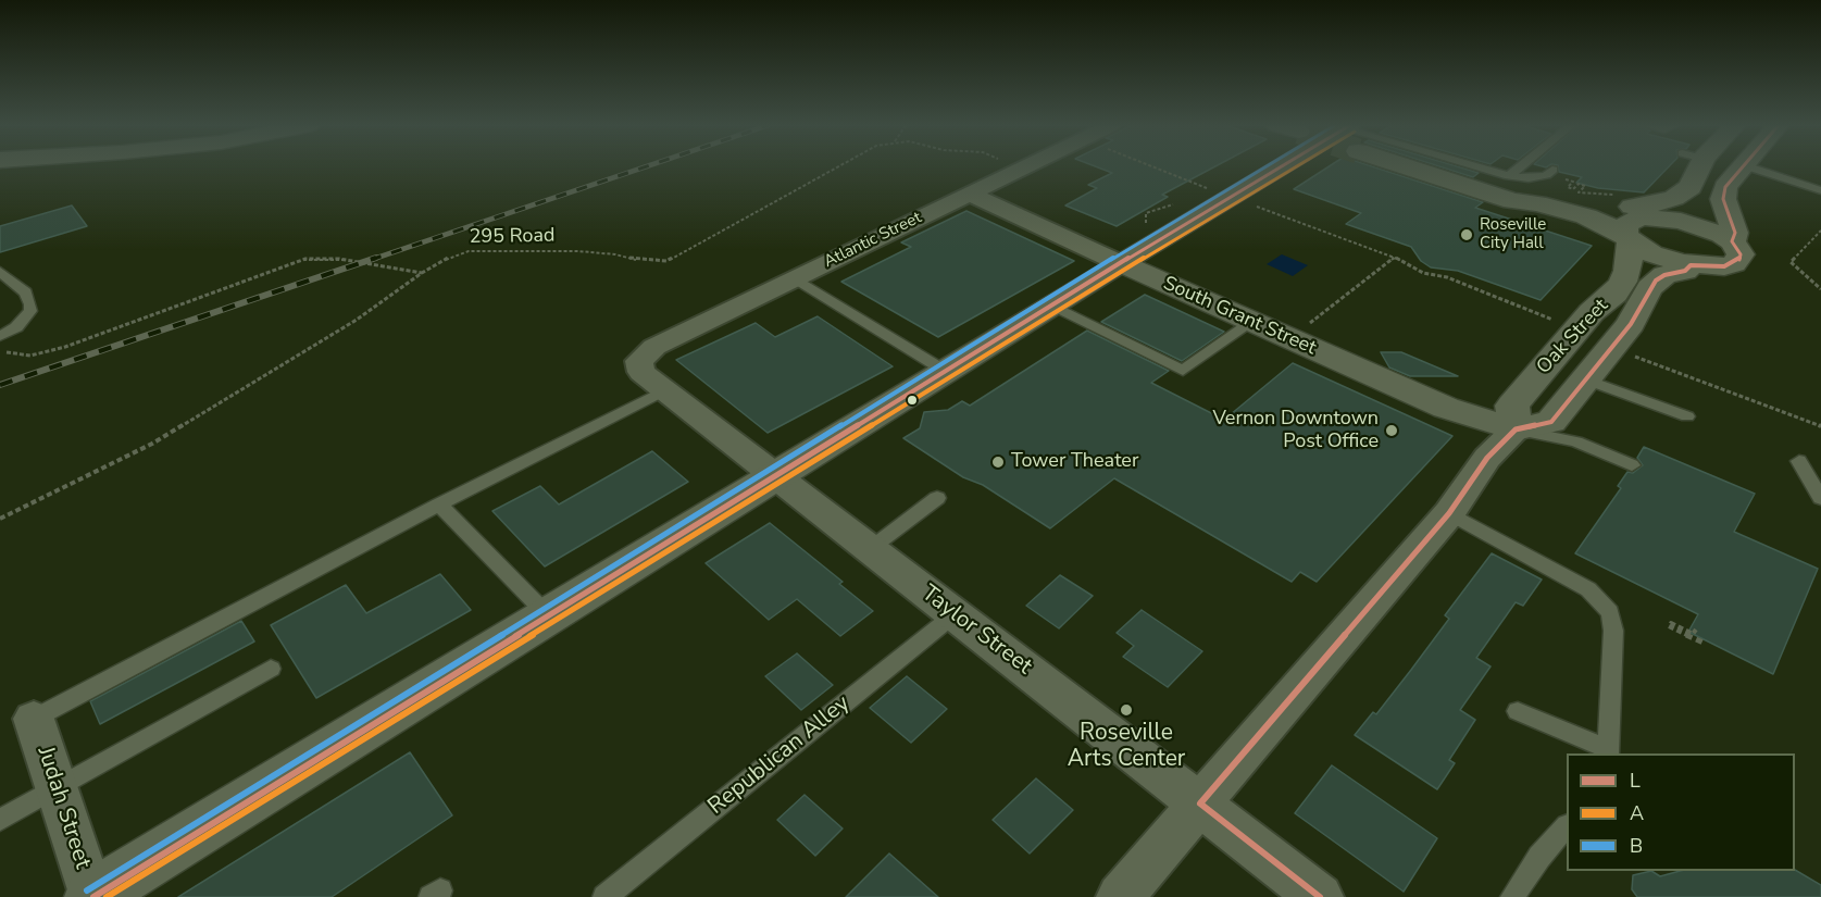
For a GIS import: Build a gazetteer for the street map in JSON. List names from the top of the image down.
{
  "streets": {
    "main road": ["South Grant Street", "Oak Street"],
    "street": ["Atlantic Street", "Taylor Street", "Judah Street"],
    "lane": ["Republican Alley"],
    "path": ["295 Road"]
  },
  "crossings": [
    ["Atlantic Street", "South Grant Street"],
    ["Atlantic Street", "Taylor Street"],
    ["South Grant Street", "Oak Street"],
    ["Taylor Street", "Republican Alley"]
  ],
  "places": [
    "Roseville City Hall",
    "Vernon Downtown Post Office",
    "Tower Theater",
    "Roseville Arts Center"
  ],
  "lines": ["transit line L", "transit line A", "transit line B"],
  "legend": ["L", "A", "B"]
}
